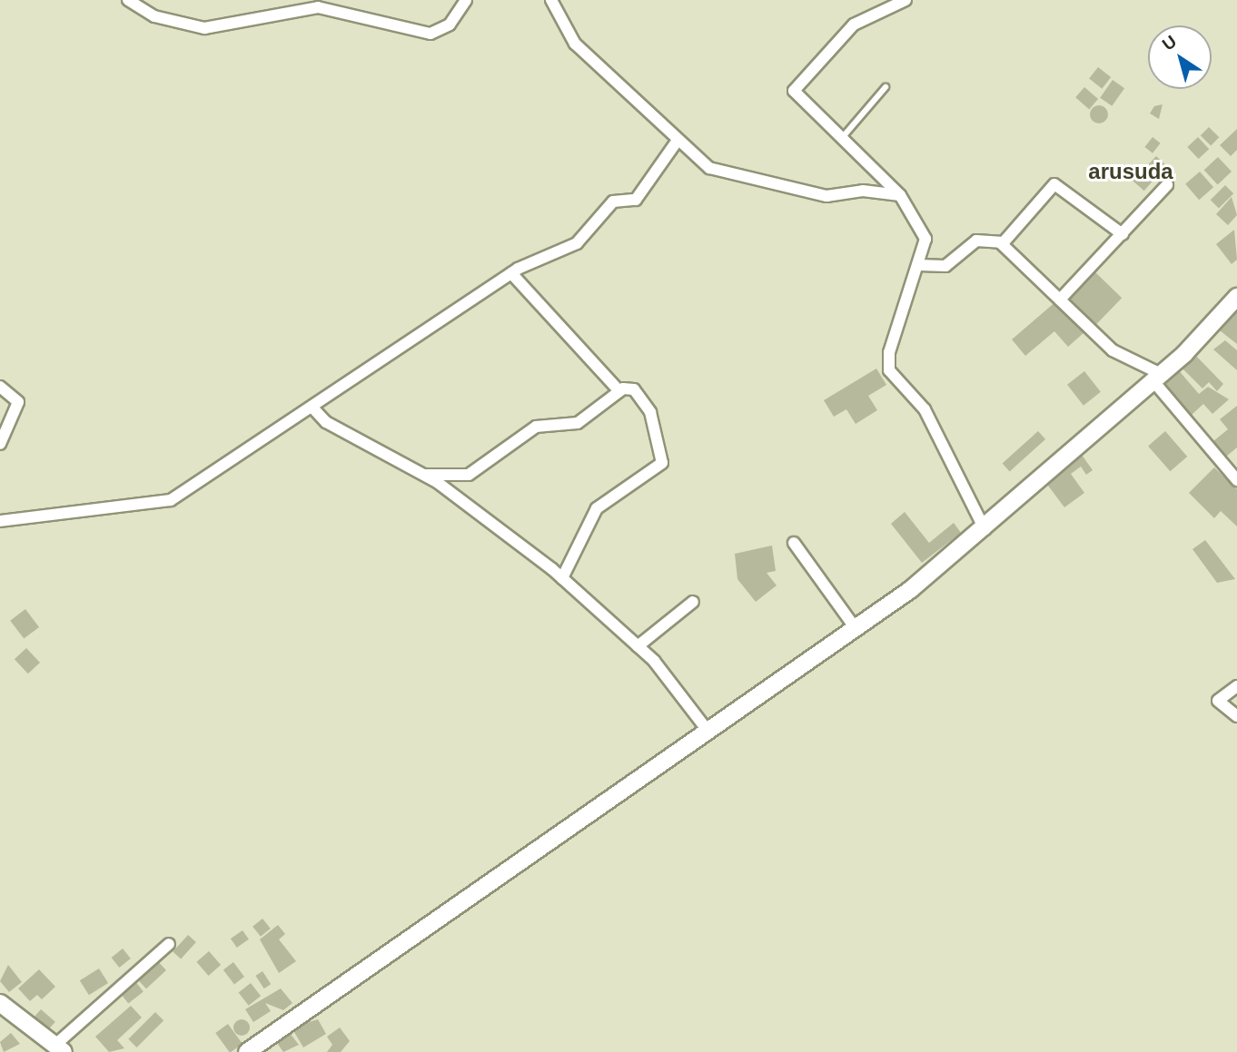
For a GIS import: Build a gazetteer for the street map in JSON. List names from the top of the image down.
{
  "districts": ["arusuda"],
  "north": "top left"
}
